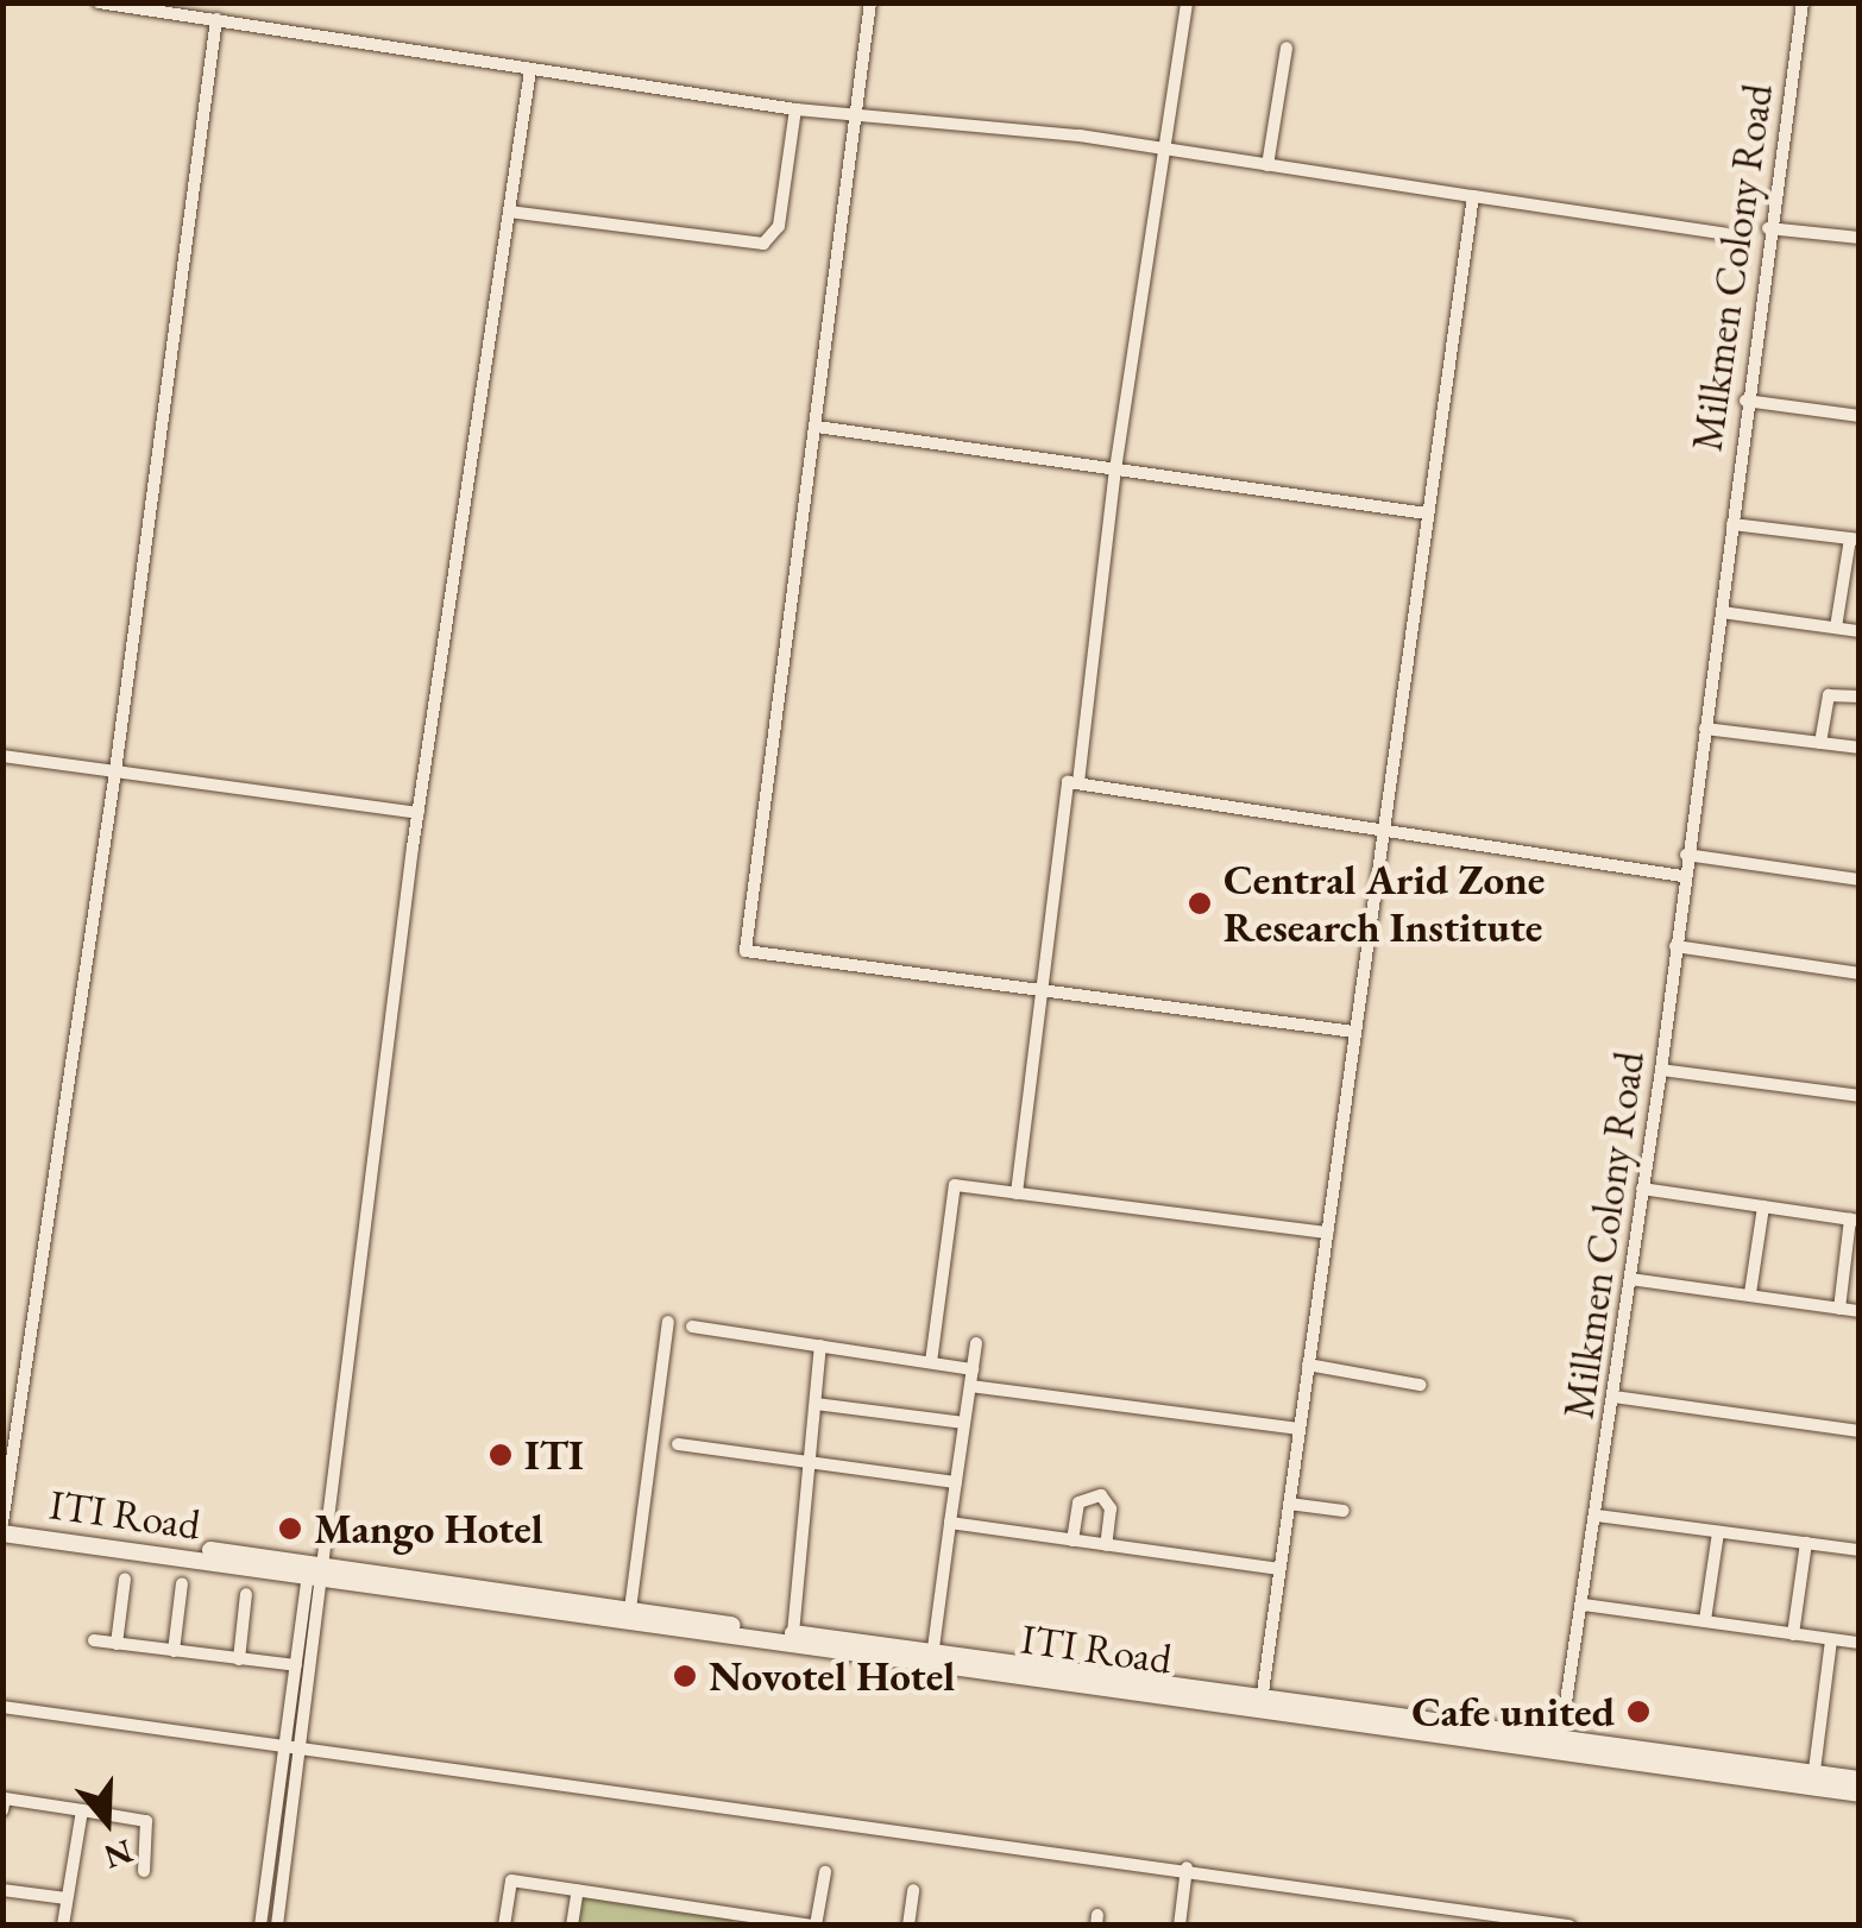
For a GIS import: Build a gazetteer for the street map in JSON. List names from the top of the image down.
{
  "streets": {
    "street": ["Milkmen Colony Road", "ITI Road"]
  },
  "crossings": [
    ["Milkmen Colony Road", "ITI Road"]
  ],
  "places": [
    "Central Arid Zone Research Institute",
    "ITI",
    "Mango Hotel",
    "Novotel Hotel",
    "Cafe united"
  ],
  "north": "bottom"
}
